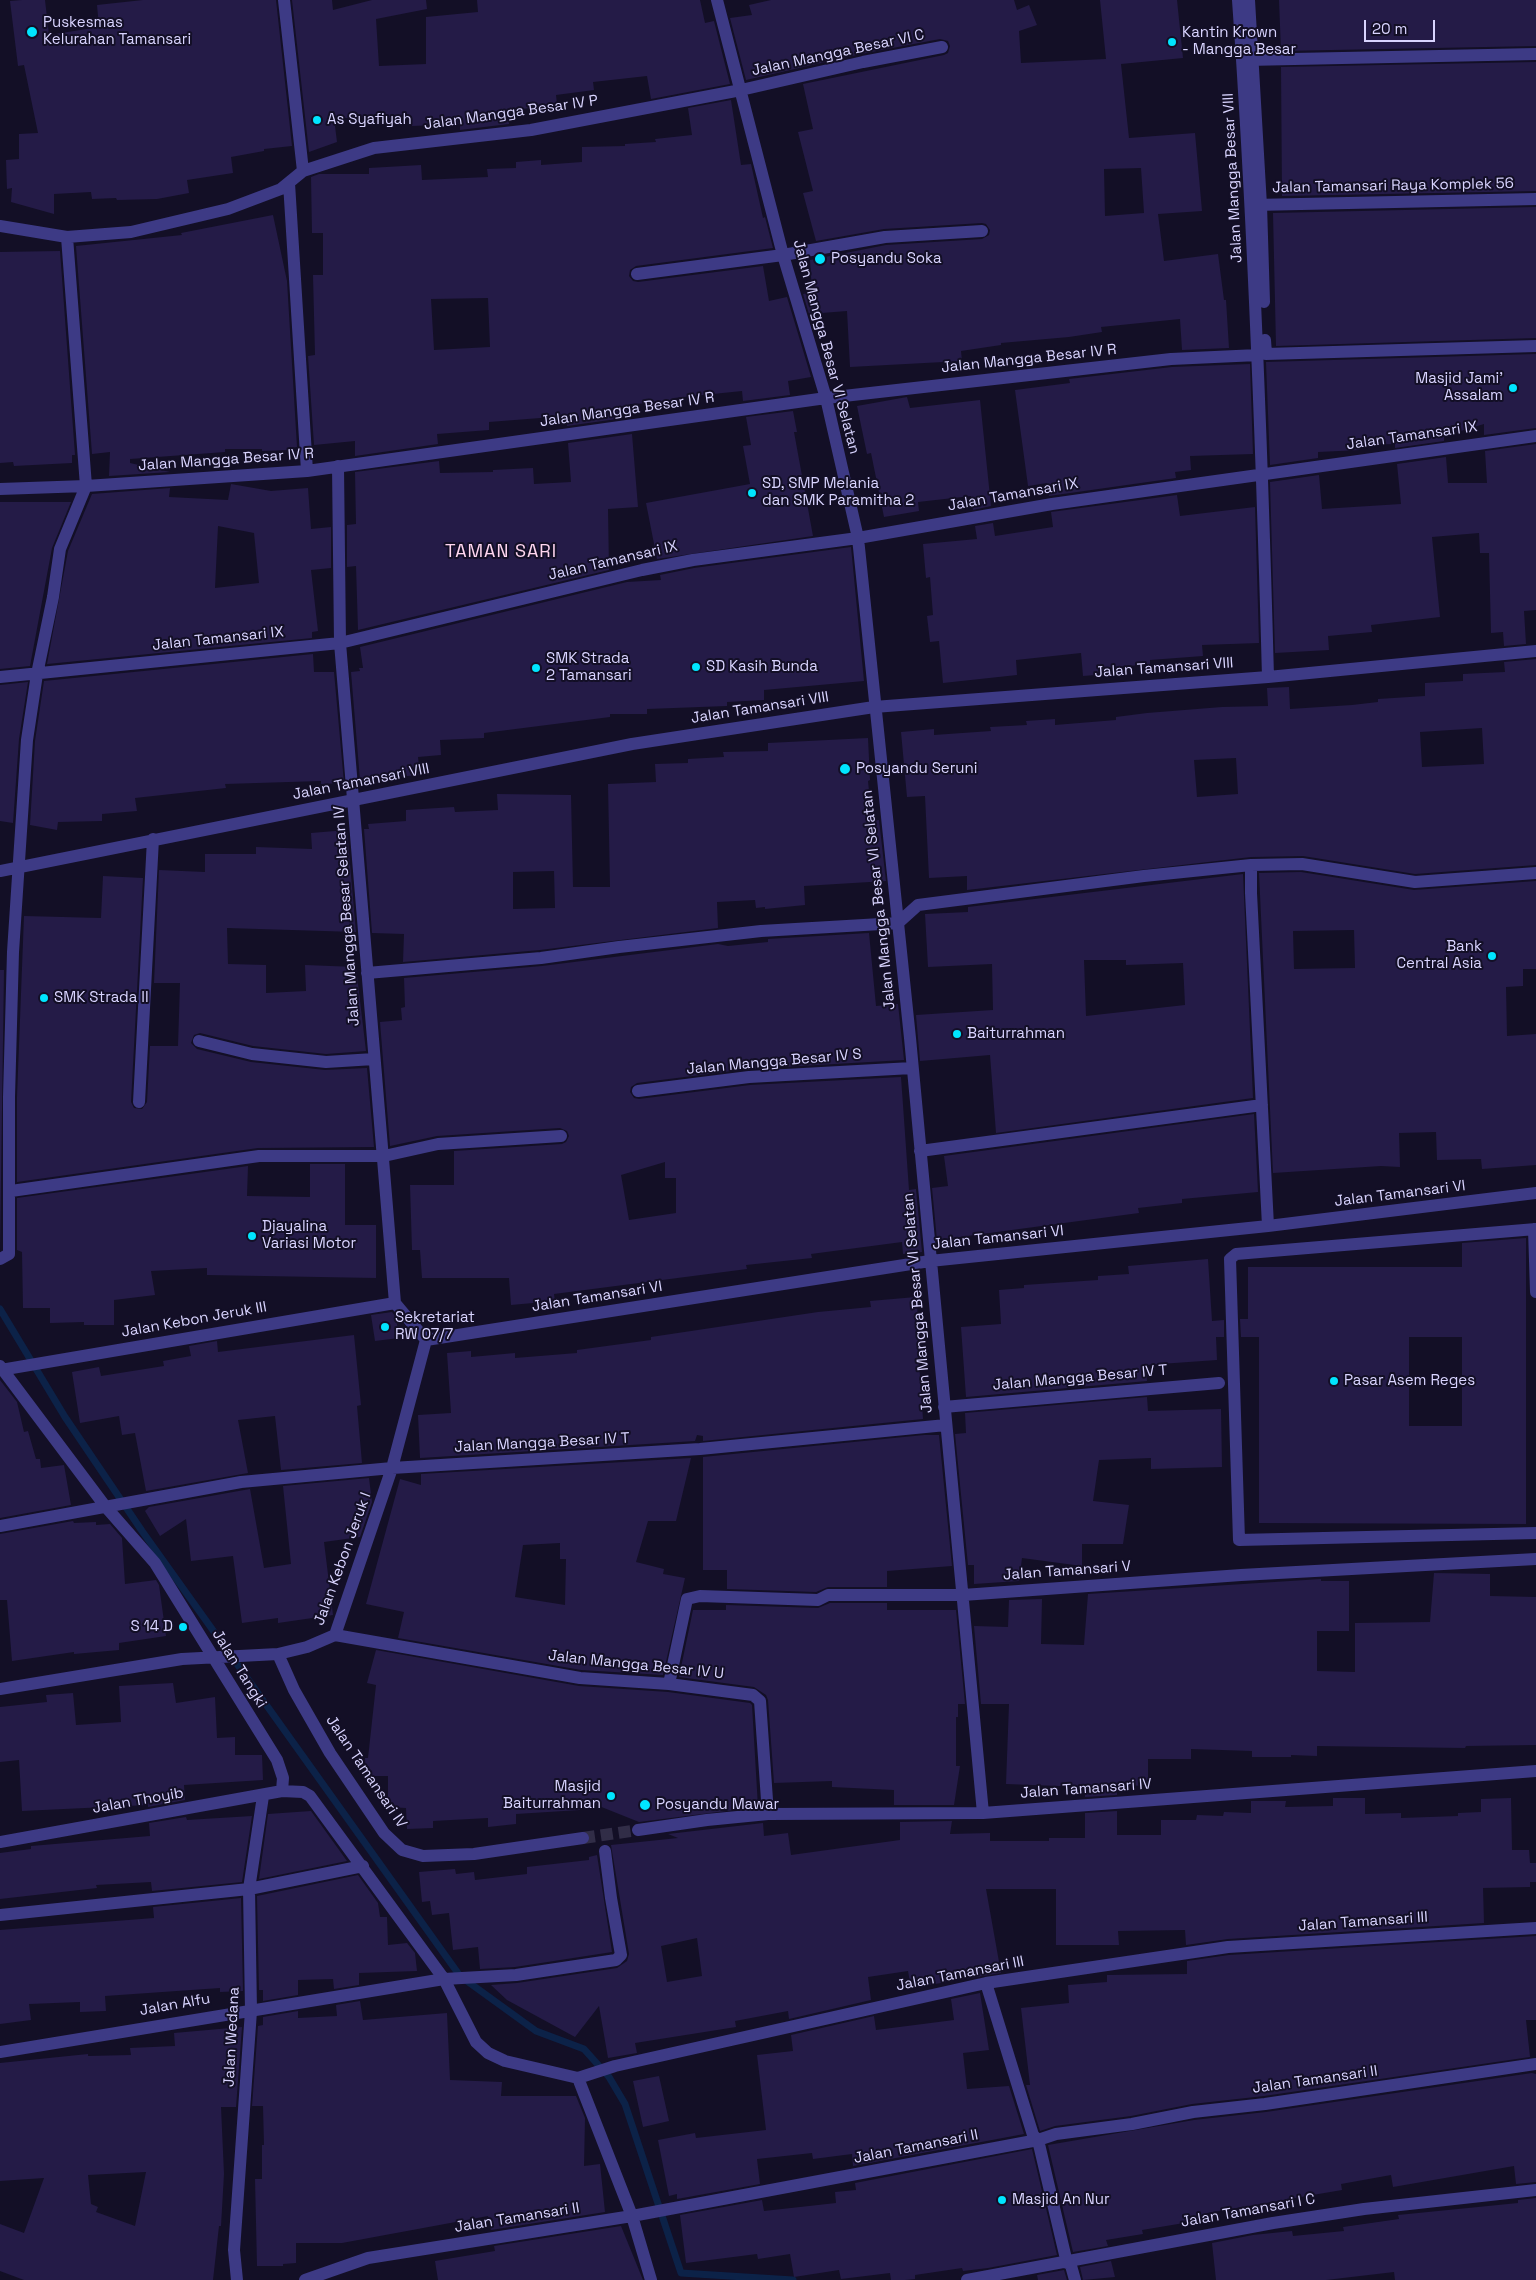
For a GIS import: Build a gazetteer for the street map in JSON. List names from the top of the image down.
{
  "streets": {
    "street": [
      "Jalan Mangga Besar VI C",
      "Jalan Mangga Besar IV P",
      "Jalan Mangga Besar VIII",
      "Jalan Tamansari Raya Komplek 56",
      "Jalan Mangga Besar VI Selatan",
      "Jalan Mangga Besar IV R",
      "Jalan Tamansari IX",
      "Jalan Tamansari VIII",
      "Jalan Mangga Besar Selatan IV",
      "Jalan Mangga Besar IV S",
      "Jalan Tamansari VI",
      "Jalan Kebon Jeruk III",
      "Jalan Mangga Besar IV T",
      "Jalan Kebon Jeruk I",
      "Jalan Tamansari V",
      "Jalan Mangga Besar IV U",
      "Jalan Tangki",
      "Jalan Tamansari IV",
      "Jalan Thoyib",
      "Jalan Tamansari III",
      "Jalan Alfu",
      "Jalan Wedana",
      "Jalan Tamansari II",
      "Jalan Tamansari I C"
    ]
  },
  "crossings": [
    ["Jalan Mangga Besar VI C", "Jalan Mangga Besar IV P"],
    ["Jalan Mangga Besar VI C", "Jalan Mangga Besar VI Selatan"],
    ["Jalan Mangga Besar IV P", "Jalan Mangga Besar VI Selatan"],
    ["Jalan Mangga Besar VIII", "Jalan Tamansari Raya Komplek 56"],
    ["Jalan Mangga Besar VIII", "Jalan Mangga Besar IV R"],
    ["Jalan Mangga Besar VI Selatan", "Jalan Mangga Besar IV R"],
    ["Jalan Mangga Besar VI Selatan", "Jalan Tamansari IX"],
    ["Jalan Mangga Besar VI Selatan", "Jalan Tamansari VIII"],
    ["Jalan Mangga Besar VI Selatan", "Jalan Mangga Besar IV S"],
    ["Jalan Mangga Besar VI Selatan", "Jalan Tamansari VI"],
    ["Jalan Mangga Besar VI Selatan", "Jalan Mangga Besar IV T"],
    ["Jalan Mangga Besar VI Selatan", "Jalan Tamansari V"],
    ["Jalan Mangga Besar VI Selatan", "Jalan Tamansari IV"],
    ["Jalan Mangga Besar IV R", "Jalan Mangga Besar Selatan IV"],
    ["Jalan Tamansari IX", "Jalan Mangga Besar Selatan IV"],
    ["Jalan Tamansari VIII", "Jalan Mangga Besar Selatan IV"],
    ["Jalan Mangga Besar Selatan IV", "Jalan Kebon Jeruk III"],
    ["Jalan Tamansari VI", "Jalan Kebon Jeruk I"],
    ["Jalan Kebon Jeruk III", "Jalan Tangki"],
    ["Jalan Mangga Besar IV T", "Jalan Kebon Jeruk I"],
    ["Jalan Mangga Besar IV T", "Jalan Tangki"],
    ["Jalan Kebon Jeruk I", "Jalan Mangga Besar IV U"],
    ["Jalan Kebon Jeruk I", "Jalan Tangki"],
    ["Jalan Kebon Jeruk I", "Jalan Tamansari IV"],
    ["Jalan Tamansari V", "Jalan Mangga Besar IV U"],
    ["Jalan Mangga Besar IV U", "Jalan Tamansari IV"],
    ["Jalan Tangki", "Jalan Thoyib"],
    ["Jalan Thoyib", "Jalan Wedana"],
    ["Jalan Alfu", "Jalan Wedana"]
  ],
  "districts": ["TAMAN SARI"],
  "places": [
    "Puskesmas Kelurahan Tamansari",
    "Kantin Krown - Mangga Besar",
    "As Syafiyah",
    "Posyandu Soka",
    "Masjid Jami' Assalam",
    "SD, SMP Melania dan SMK Paramitha 2",
    "SD Kasih Bunda",
    "SMK Strada 2 Tamansari",
    "Posyandu Seruni",
    "Bank Central Asia",
    "SMK Strada II",
    "Baiturrahman",
    "Djayalina Variasi Motor",
    "Sekretariat RW 07/7",
    "Pasar Asem Reges",
    "S 14 D",
    "Masjid Baiturrahman",
    "Posyandu Mawar",
    "Masjid An Nur"
  ],
  "scale_bar": "20 m"
}
